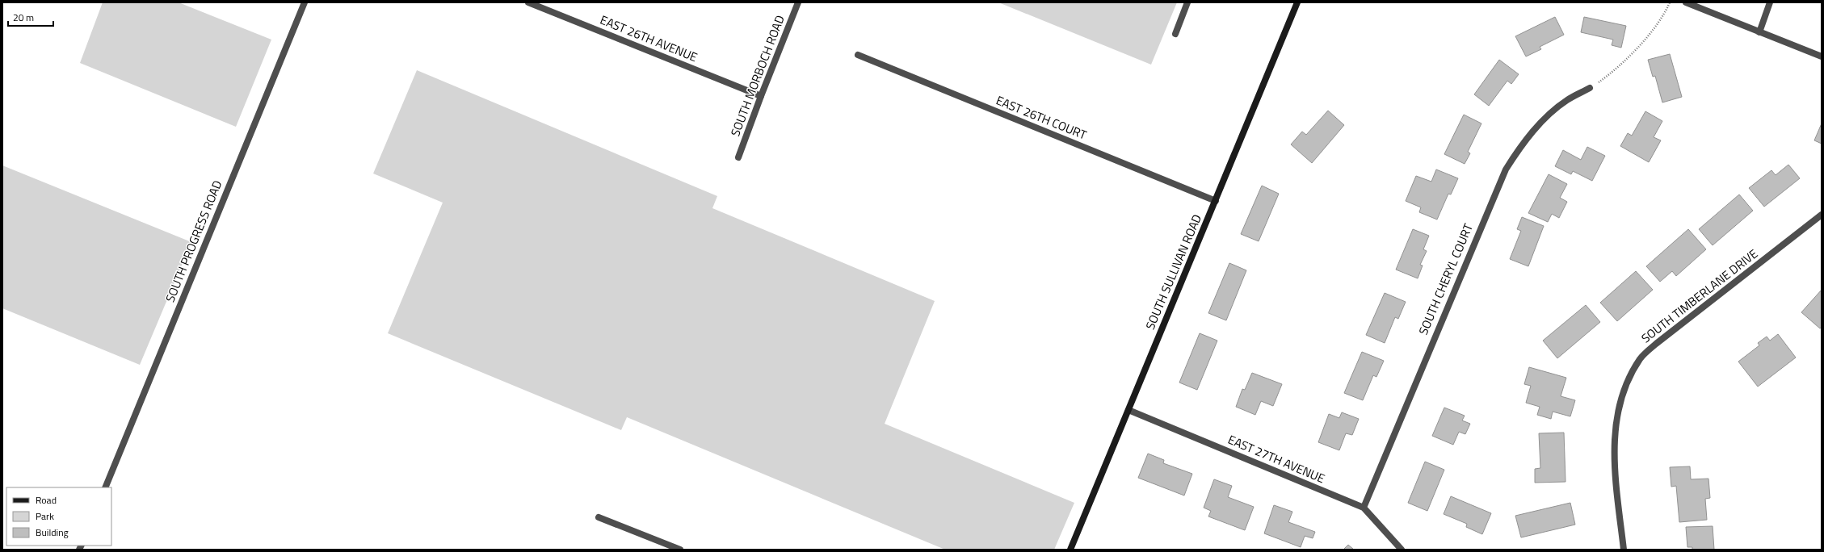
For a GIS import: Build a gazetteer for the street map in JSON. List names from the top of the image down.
{
  "streets": {
    "main road": ["SOUTH SULLIVAN ROAD"],
    "street": [
      "EAST 26TH AVENUE",
      "SOUTH MORBOCH ROAD",
      "EAST 26TH COURT",
      "SOUTH PROGRESS ROAD",
      "SOUTH CHERYL COURT",
      "SOUTH TIMBERLANE DRIVE",
      "EAST 27TH AVENUE"
    ]
  },
  "crossings": [
    ["EAST 26TH AVENUE", "SOUTH MORBOCH ROAD"],
    ["EAST 26TH COURT", "SOUTH SULLIVAN ROAD"],
    ["SOUTH SULLIVAN ROAD", "EAST 27TH AVENUE"],
    ["SOUTH CHERYL COURT", "EAST 27TH AVENUE"]
  ],
  "legend": ["Road", "Park", "Building"],
  "scale_bar": "20 m"
}
